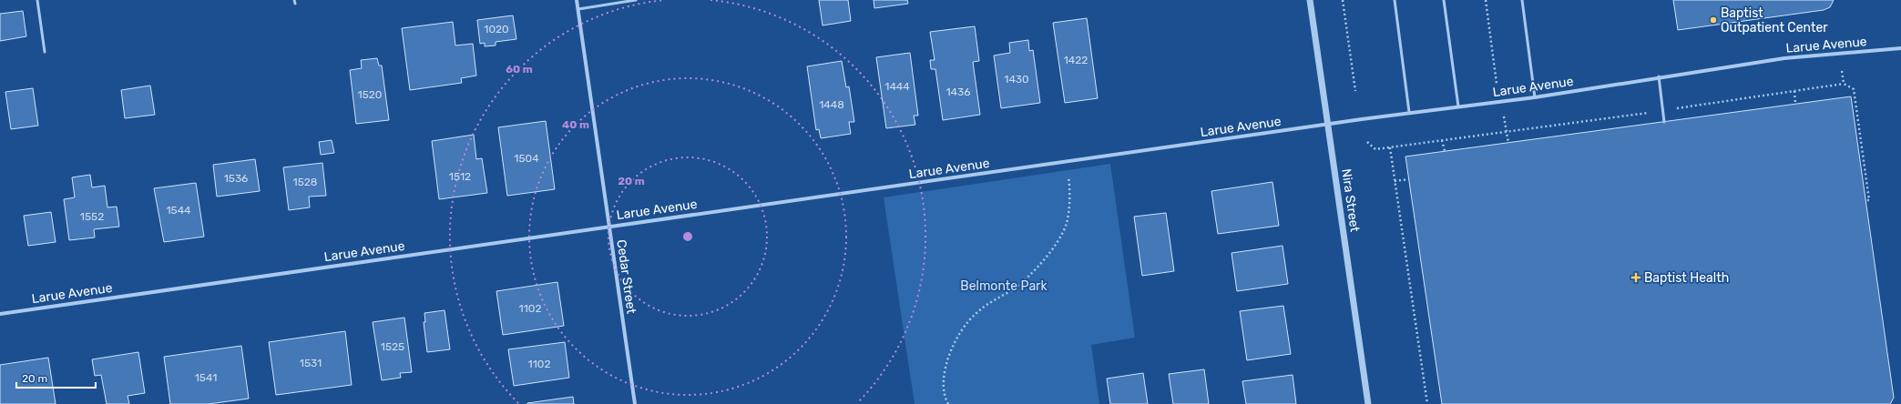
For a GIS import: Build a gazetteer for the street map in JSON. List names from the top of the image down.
{
  "streets": {
    "street": ["Larue Avenue", "Nira Street", "Cedar Street"]
  },
  "crossings": [
    ["Larue Avenue", "Nira Street"],
    ["Larue Avenue", "Cedar Street"]
  ],
  "parks": ["Belmonte Park"],
  "places": {
    "other": ["Baptist Outpatient Center"],
    "health": ["Baptist Health"]
  },
  "house_numbers": [
    "1020",
    "1422",
    "1430",
    "1444",
    "1436",
    "1520",
    "1448",
    "1504",
    "1512",
    "1536",
    "1528",
    "1544",
    "1552",
    "1102",
    "1525",
    "1531",
    "1102",
    "1541"
  ],
  "scale_bar": "20 m",
  "rings": ["60 m", "40 m", "20 m"]
}
